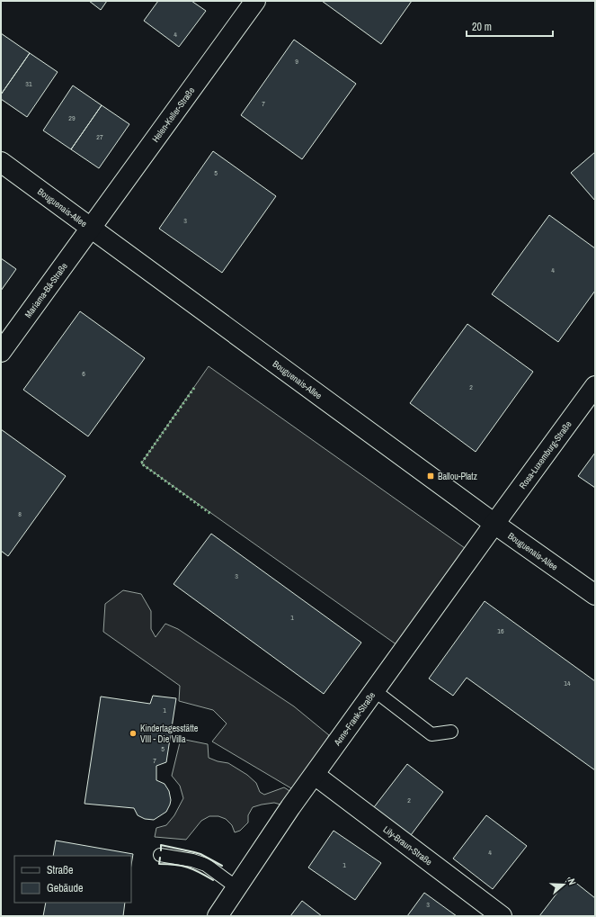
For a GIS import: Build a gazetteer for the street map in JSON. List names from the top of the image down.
{
  "streets": {
    "street": [
      "Helen-Keller-Straße",
      "Bouguenais-Allee",
      "Mariama-Bâ-Straße",
      "Rosa-Luxemburg-Straße",
      "Anne-Frank-Straße",
      "Lily-Braun-Straße"
    ]
  },
  "crossings": [
    ["Helen-Keller-Straße", "Bouguenais-Allee"],
    ["Helen-Keller-Straße", "Mariama-Bâ-Straße"],
    ["Bouguenais-Allee", "Mariama-Bâ-Straße"],
    ["Bouguenais-Allee", "Rosa-Luxemburg-Straße"],
    ["Bouguenais-Allee", "Anne-Frank-Straße"],
    ["Rosa-Luxemburg-Straße", "Anne-Frank-Straße"],
    ["Anne-Frank-Straße", "Lily-Braun-Straße"]
  ],
  "places": {
    "transit": ["Ballou-Platz"],
    "other": ["Kindertagesstätte VIII - Die Villa"]
  },
  "house_numbers": [
    "4",
    "9",
    "31",
    "7",
    "29",
    "27",
    "5",
    "3",
    "4",
    "6",
    "2",
    "8",
    "3",
    "1",
    "16",
    "14",
    "1",
    "5",
    "7",
    "2",
    "4",
    "1",
    "3"
  ],
  "legend": ["Straße", "Gebäude"],
  "scale_bar": "20 m",
  "north": "right"
}
